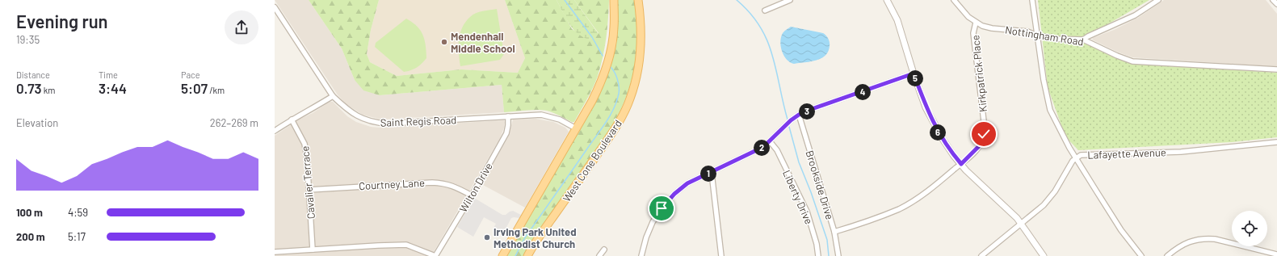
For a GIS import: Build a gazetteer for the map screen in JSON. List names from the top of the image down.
{
  "streets": {
    "main road": ["West Cone Boulevard"],
    "street": [
      "Nottingham Road",
      "Kirkpatrick Place",
      "Saint Regis Road",
      "Lafayette Avenue",
      "Cavalier Terrace",
      "Courtney Lane",
      "Brookside Drive",
      "Wilton Drive",
      "Liberty Drive"
    ]
  },
  "crossings": [
    ["Nottingham Road", "Kirkpatrick Place"],
    ["Kirkpatrick Place", "Brookside Drive"],
    ["Saint Regis Road", "Wilton Drive"],
    ["Cavalier Terrace", "Courtney Lane"],
    ["Courtney Lane", "Wilton Drive"]
  ],
  "places": ["Mendenhall Middle School", "Irving Park United Methodist Church"],
  "page": {
    "heading": ["Evening run", "19:35"],
    "stats": [
      ["Distance", "0.73 km"],
      ["Time", "3:44"],
      ["Pace", "5:07 /km"]
    ],
    "pins": [
      "5",
      "4",
      "3",
      "6",
      "2",
      "1"
    ],
    "chart": ["Elevation", "262–269 m"],
    "list": [
      {
        "name": "100 m",
        "note": "4:59"
      },
      {
        "name": "200 m",
        "note": "5:17"
      }
    ]
  }
}
